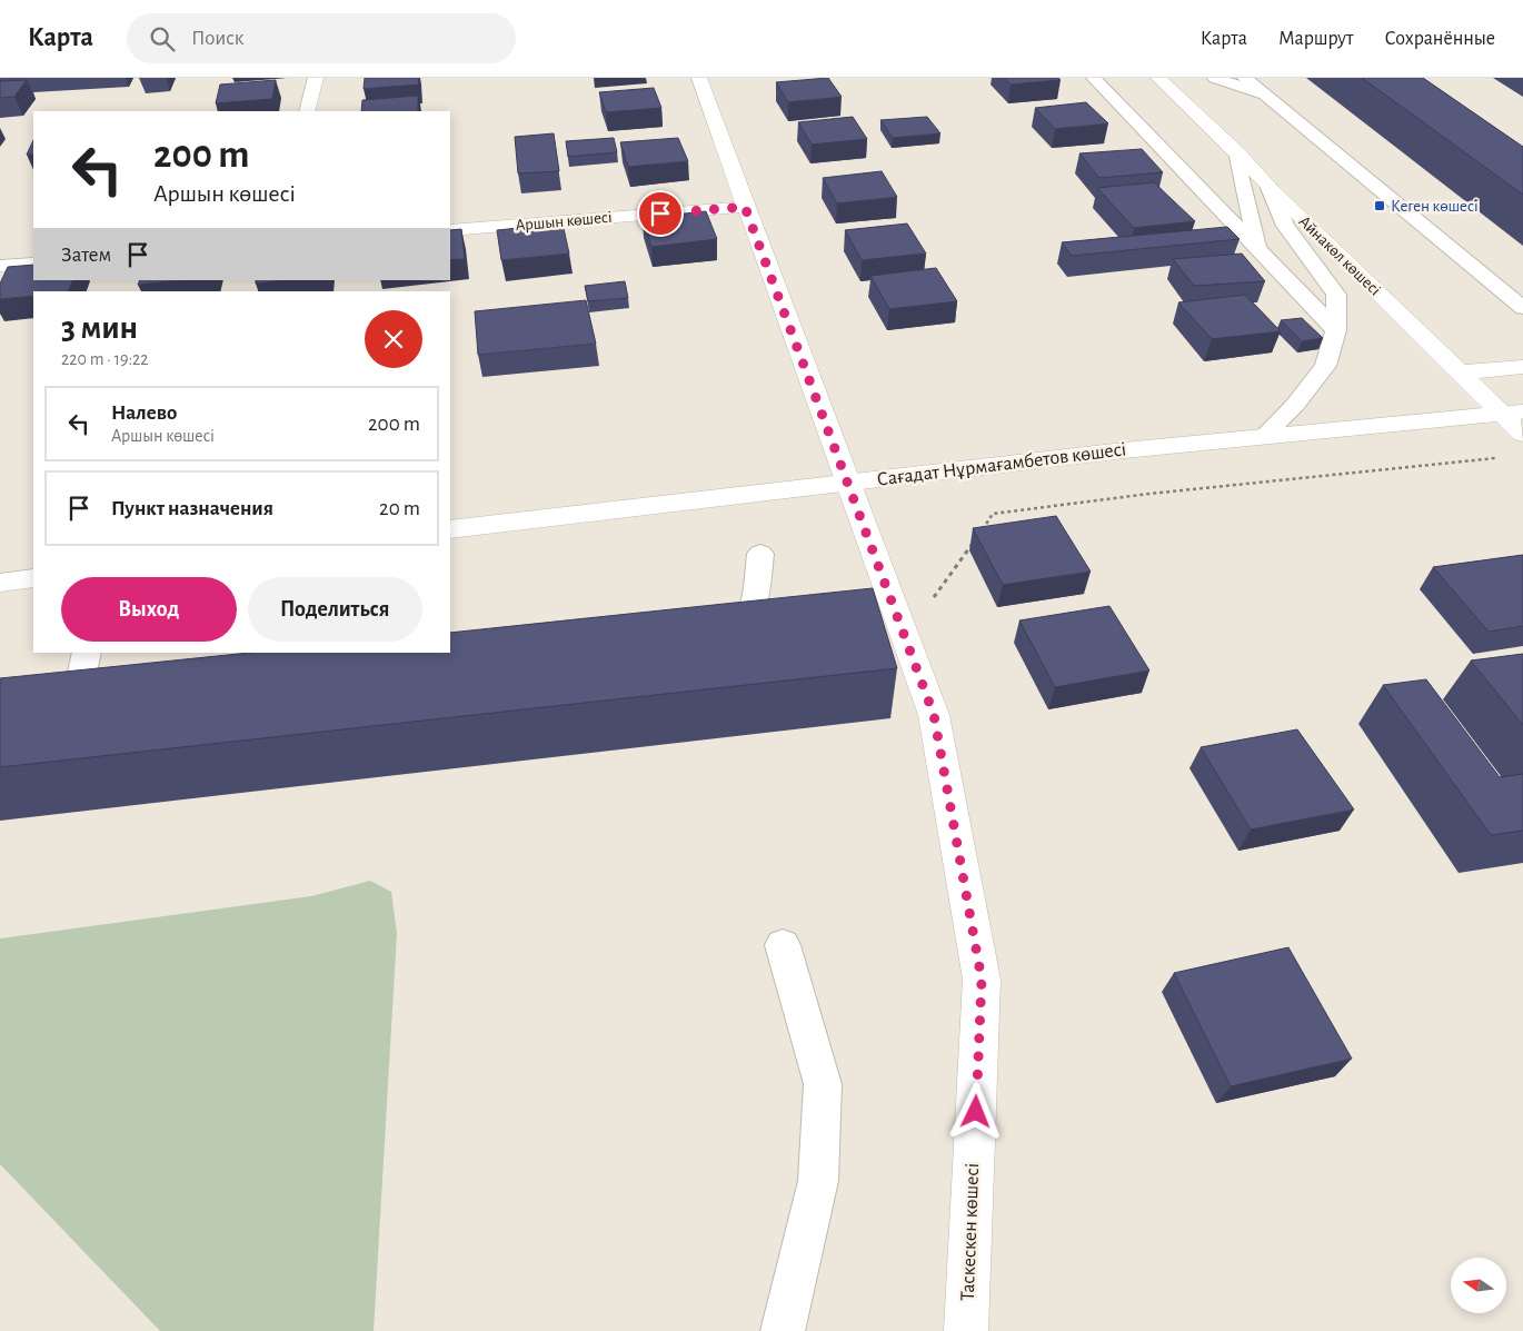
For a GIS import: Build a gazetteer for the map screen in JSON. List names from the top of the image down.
{
  "streets": {
    "street": [
      "Аршын көшесі",
      "Айнакөл көшесі",
      "Сағадат Нұрмағамбетов көшесі",
      "Таскескен көшесі"
    ]
  },
  "crossings": [
    ["Аршын көшесі", "Таскескен көшесі"],
    ["Айнакөл көшесі", "Сағадат Нұрмағамбетов көшесі"],
    ["Сағадат Нұрмағамбетов көшесі", "Таскескен көшесі"]
  ],
  "places": {
    "transit": ["Кеген көшесі"]
  },
  "north": "left",
  "page": {
    "header": "Карта",
    "search": "Поиск",
    "nav": ["Карта", "Маршрут", "Сохранённые"],
    "turn": ["200 m", "Аршын көшесі"],
    "then": "Затем",
    "heading": ["3 мин", "220 m · 19:22"],
    "list": [
      {
        "name": "Налево",
        "note": "Аршын көшесі",
        "value": "200 m"
      },
      {
        "name": "Пункт назначения",
        "value": "20 m"
      }
    ],
    "buttons": ["Выход", "Поделиться"]
  }
}
